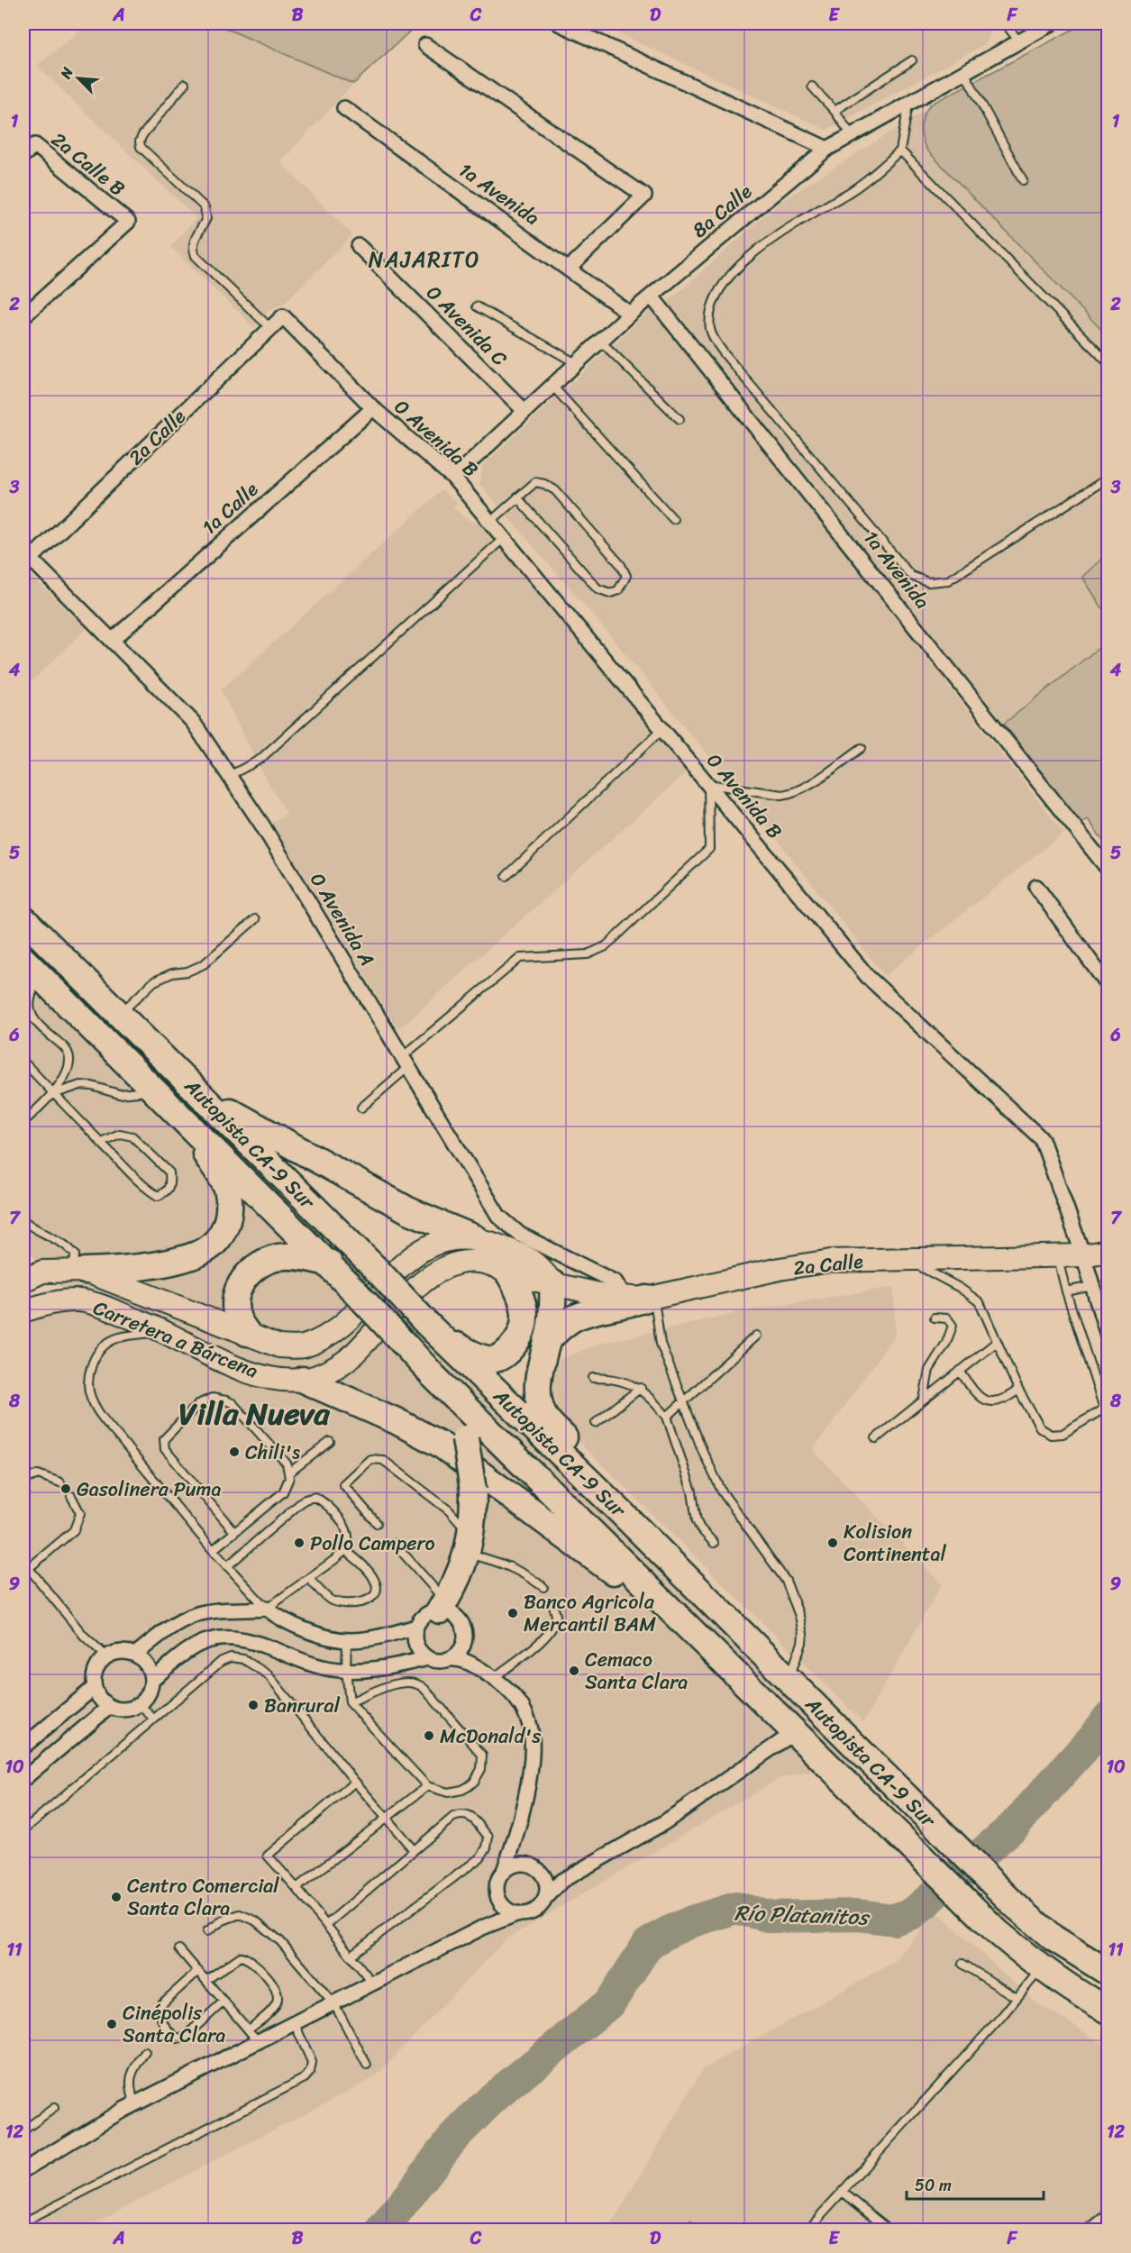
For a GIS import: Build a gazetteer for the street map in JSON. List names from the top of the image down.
{
  "streets": {
    "highway": ["Autopista CA-9 Sur"],
    "main road": ["2a Calle", "Carretera a Bárcena"],
    "street": [
      "2a Calle B",
      "1a Avenida",
      "8a Calle",
      "0 Avenida C",
      "0 Avenida B",
      "1a Calle",
      "0 Avenida A"
    ]
  },
  "crossings": [
    ["1a Avenida", "8a Calle"],
    ["8a Calle", "0 Avenida C"],
    ["8a Calle", "0 Avenida B"],
    ["2a Calle", "0 Avenida B"],
    ["2a Calle", "0 Avenida A"],
    ["2a Calle", "Carretera a Bárcena"],
    ["0 Avenida B", "1a Calle"],
    ["1a Calle", "0 Avenida A"]
  ],
  "districts": ["NAJARITO", "Villa Nueva"],
  "water": ["Río Platanitos"],
  "places": [
    "Chili's",
    "Gasolinera Puma",
    "Pollo Campero",
    "Kolision Continental",
    "Banco Agricola Mercantil BAM",
    "Cemaco Santa Clara",
    "Banrural",
    "McDonald's",
    "Centro Comercial Santa Clara",
    "Cinépolis Santa Clara"
  ],
  "scale_bar": "50 m",
  "north": "top left",
  "grid": {
    "columns": [
      "A",
      "B",
      "C",
      "D",
      "E",
      "F"
    ],
    "rows": [
      "1",
      "2",
      "3",
      "4",
      "5",
      "6",
      "7",
      "8",
      "9",
      "10",
      "11",
      "12"
    ]
  }
}
